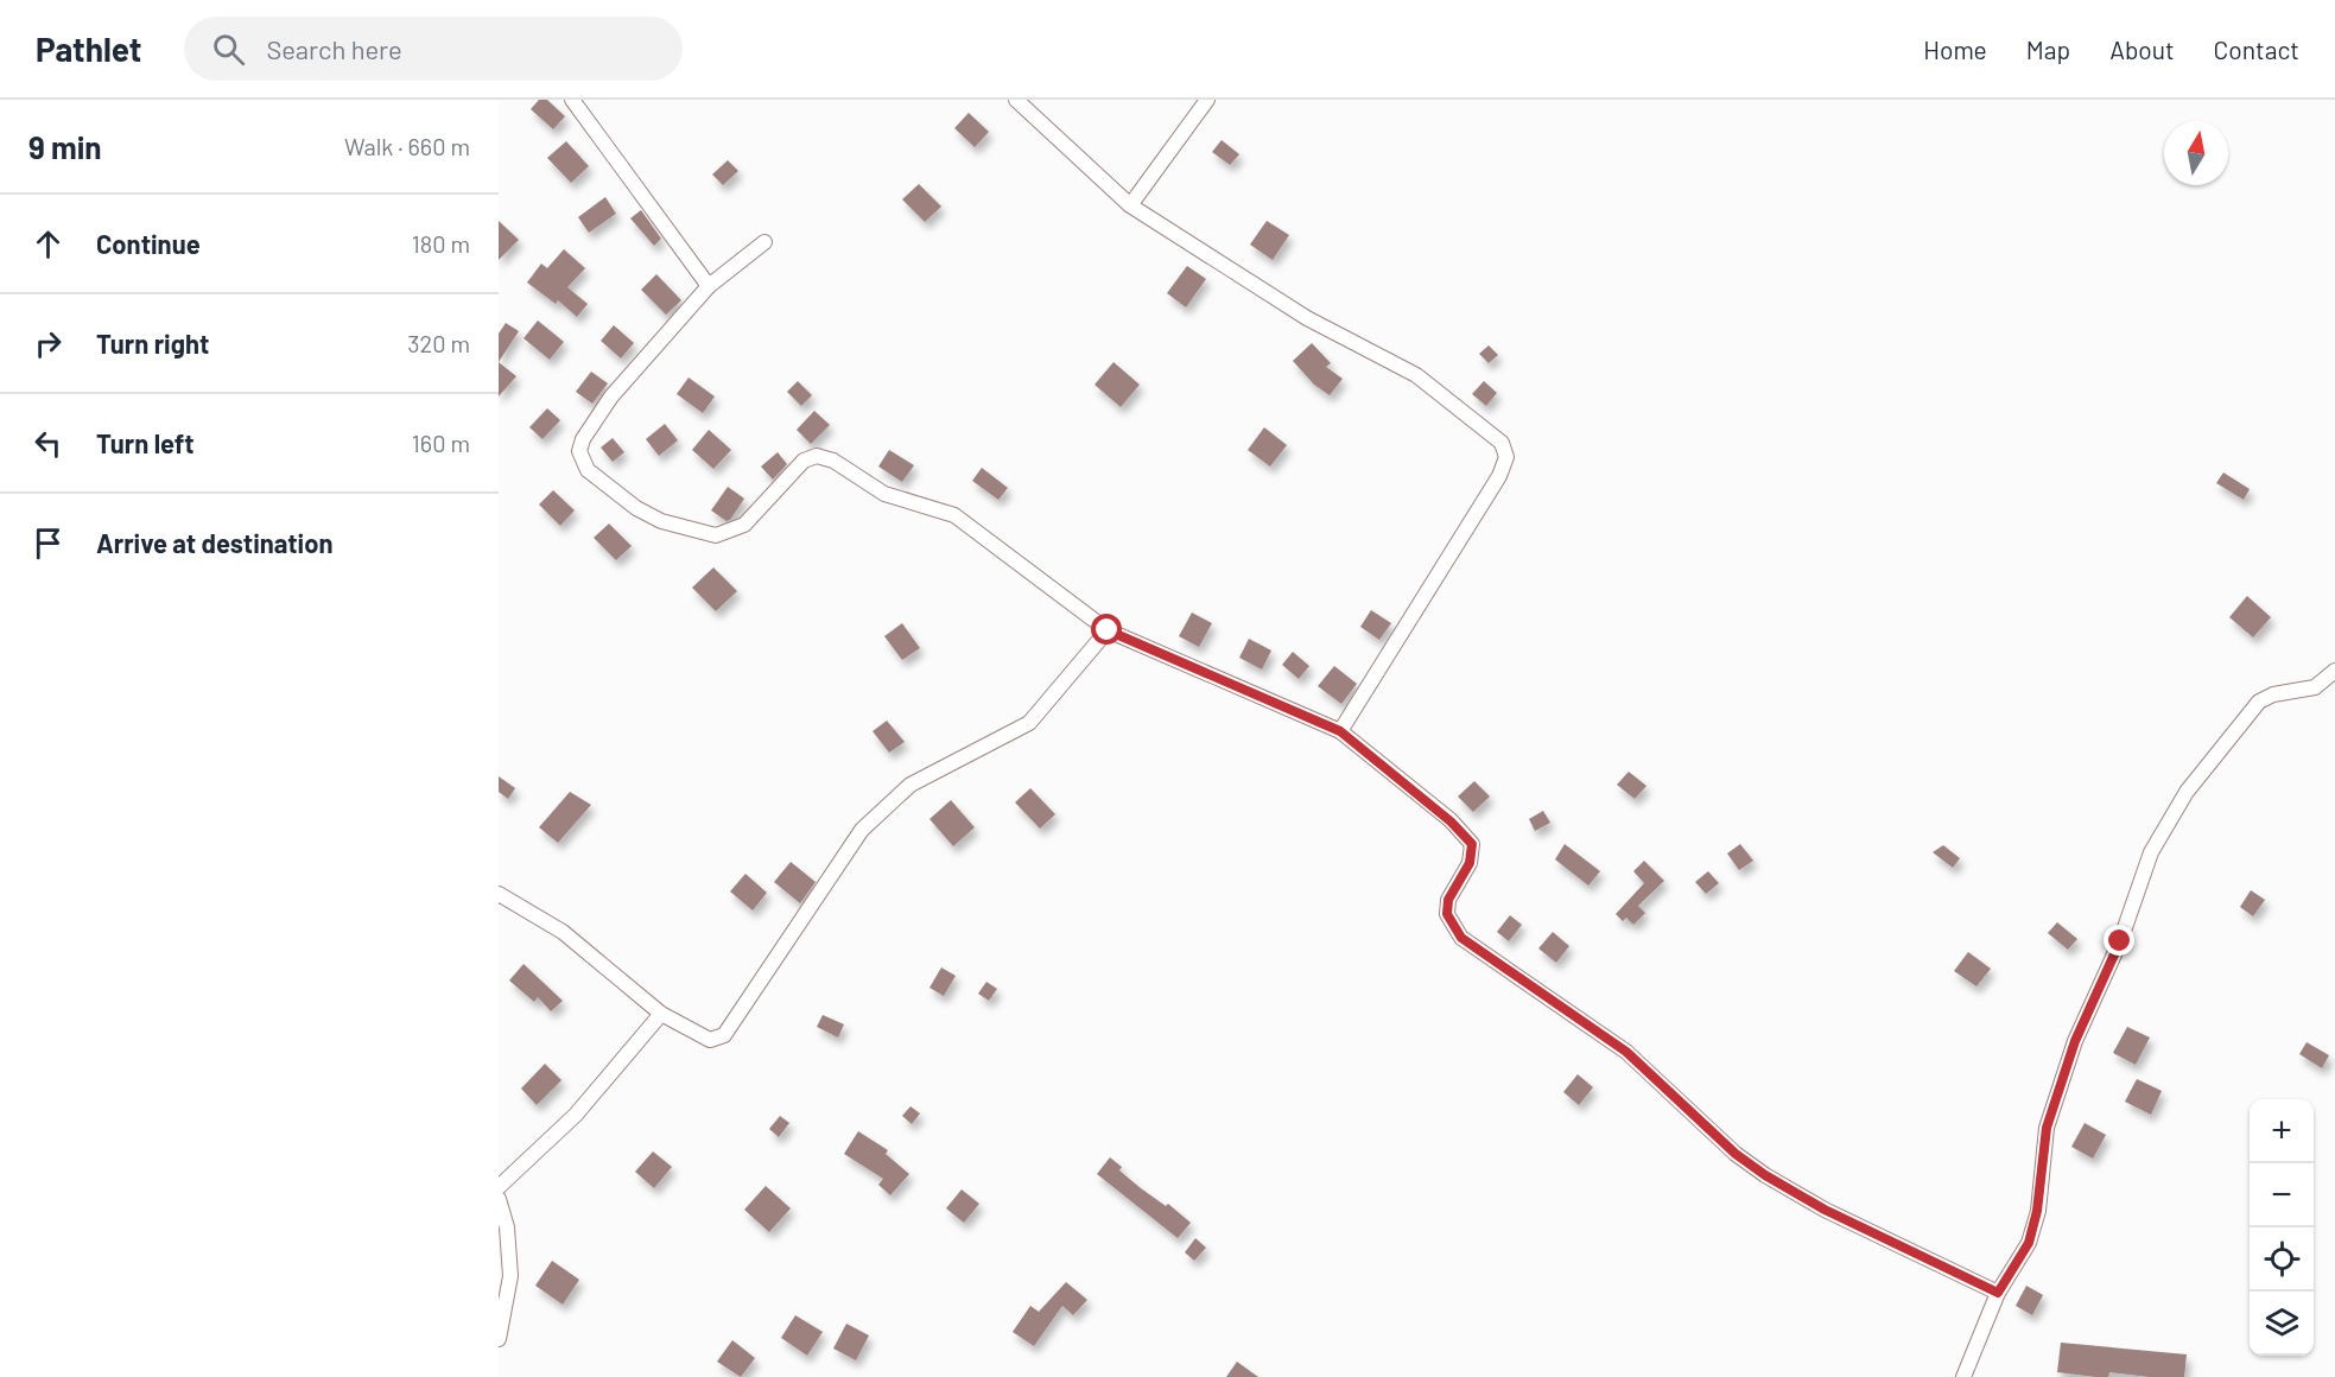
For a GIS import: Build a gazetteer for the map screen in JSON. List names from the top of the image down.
{
  "north": "top",
  "page": {
    "header": "Pathlet",
    "search": "Search here",
    "nav": [
      "Home",
      "Map",
      "About",
      "Contact"
    ],
    "heading": ["9 min", "Walk · 660 m"],
    "list": [
      ["Continue", "180 m"],
      ["Turn right", "320 m"],
      ["Turn left", "160 m"],
      "Arrive at destination"
    ],
    "map_buttons": ["+", "−"]
  }
}
